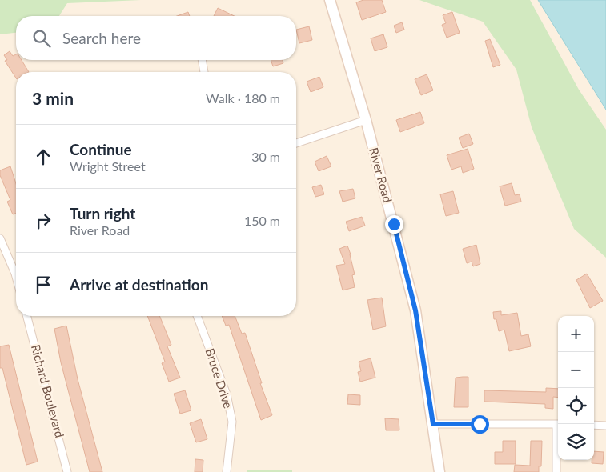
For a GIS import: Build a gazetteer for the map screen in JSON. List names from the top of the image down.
{
  "streets": {
    "main road": ["River Road"],
    "street": ["Bruce Drive", "Richard Boulevard"]
  },
  "page": {
    "search": "Search here",
    "heading": ["3 min", "Walk · 180 m"],
    "list": [
      ["Continue", "Wright Street", "30 m"],
      ["Turn right", "River Road", "150 m"],
      "Arrive at destination"
    ],
    "map_buttons": ["+", "−"]
  }
}
